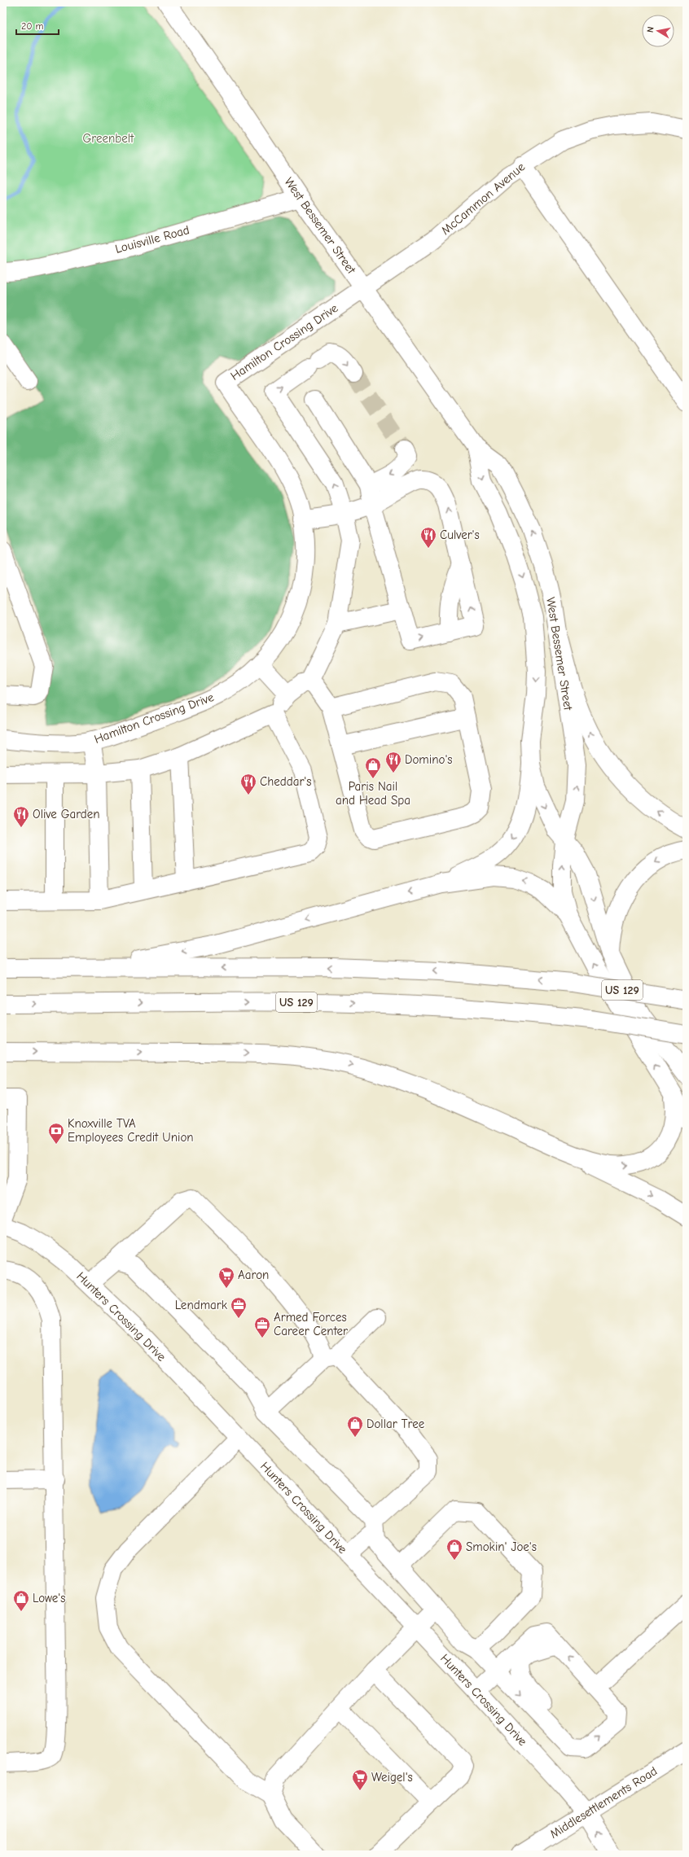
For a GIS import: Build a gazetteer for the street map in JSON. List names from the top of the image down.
{
  "streets": {
    "main road": [
      "McCammon Avenue",
      "West Bessemer Street",
      "Louisville Road",
      "Hamilton Crossing Drive",
      "US 129",
      "Hunters Crossing Drive",
      "Middlesettlements Road"
    ]
  },
  "crossings": [
    ["McCammon Avenue", "West Bessemer Street"],
    ["McCammon Avenue", "Hamilton Crossing Drive"],
    ["West Bessemer Street", "Louisville Road"],
    ["West Bessemer Street", "Hamilton Crossing Drive"],
    ["Hunters Crossing Drive", "Middlesettlements Road"]
  ],
  "parks": ["Greenbelt"],
  "places": {
    "restaurant": [
      "Culver's",
      "Domino's",
      "Cheddar's",
      "Olive Garden"
    ],
    "shop": [
      "Paris Nail and Head Spa",
      "Dollar Tree",
      "Smokin' Joe's",
      "Lowe's"
    ],
    "bank": ["Knoxville TVA Employees Credit Union"],
    "supermarket": ["Aaron", "Weigel's"],
    "office": ["Lendmark", "Armed Forces Career Center"]
  },
  "scale_bar": "20 m",
  "north": "left"
}
